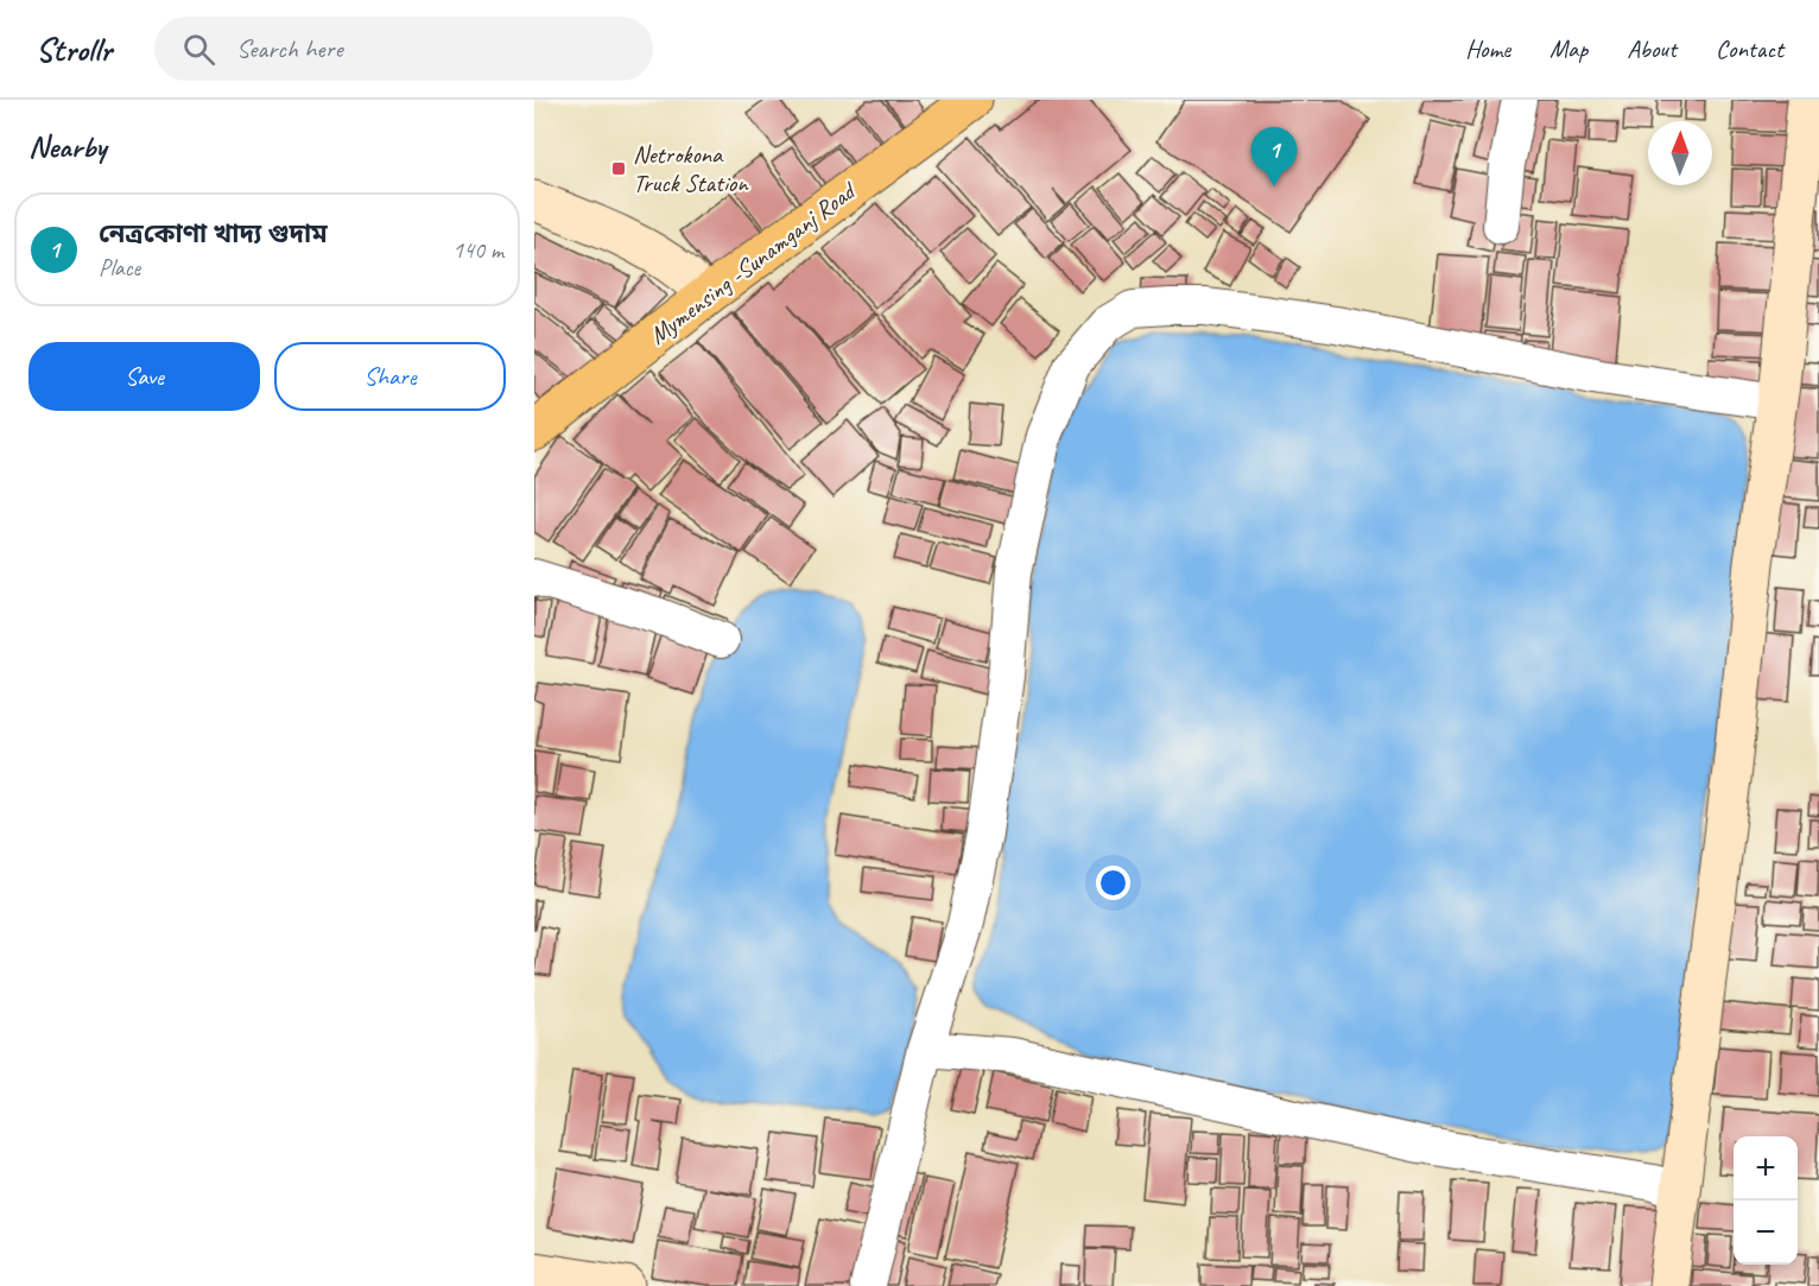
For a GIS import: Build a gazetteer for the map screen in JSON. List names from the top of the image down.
{
  "streets": {
    "main road": ["Mymensing -Sunamganj Road"]
  },
  "places": {
    "transit": ["Netrokona Truck Station"]
  },
  "north": "top",
  "page": {
    "header": "Strollr",
    "search": "Search here",
    "nav": [
      "Home",
      "Map",
      "About",
      "Contact"
    ],
    "heading": "Nearby",
    "pins": "1",
    "list": [
      {
        "mark": "1",
        "name": "‌নেত্র‌কোণা খাদ্য গুদাম",
        "note": "Place",
        "value": "140 m"
      }
    ],
    "buttons": ["Save", "Share"],
    "map_buttons": ["+", "−"]
  }
}
